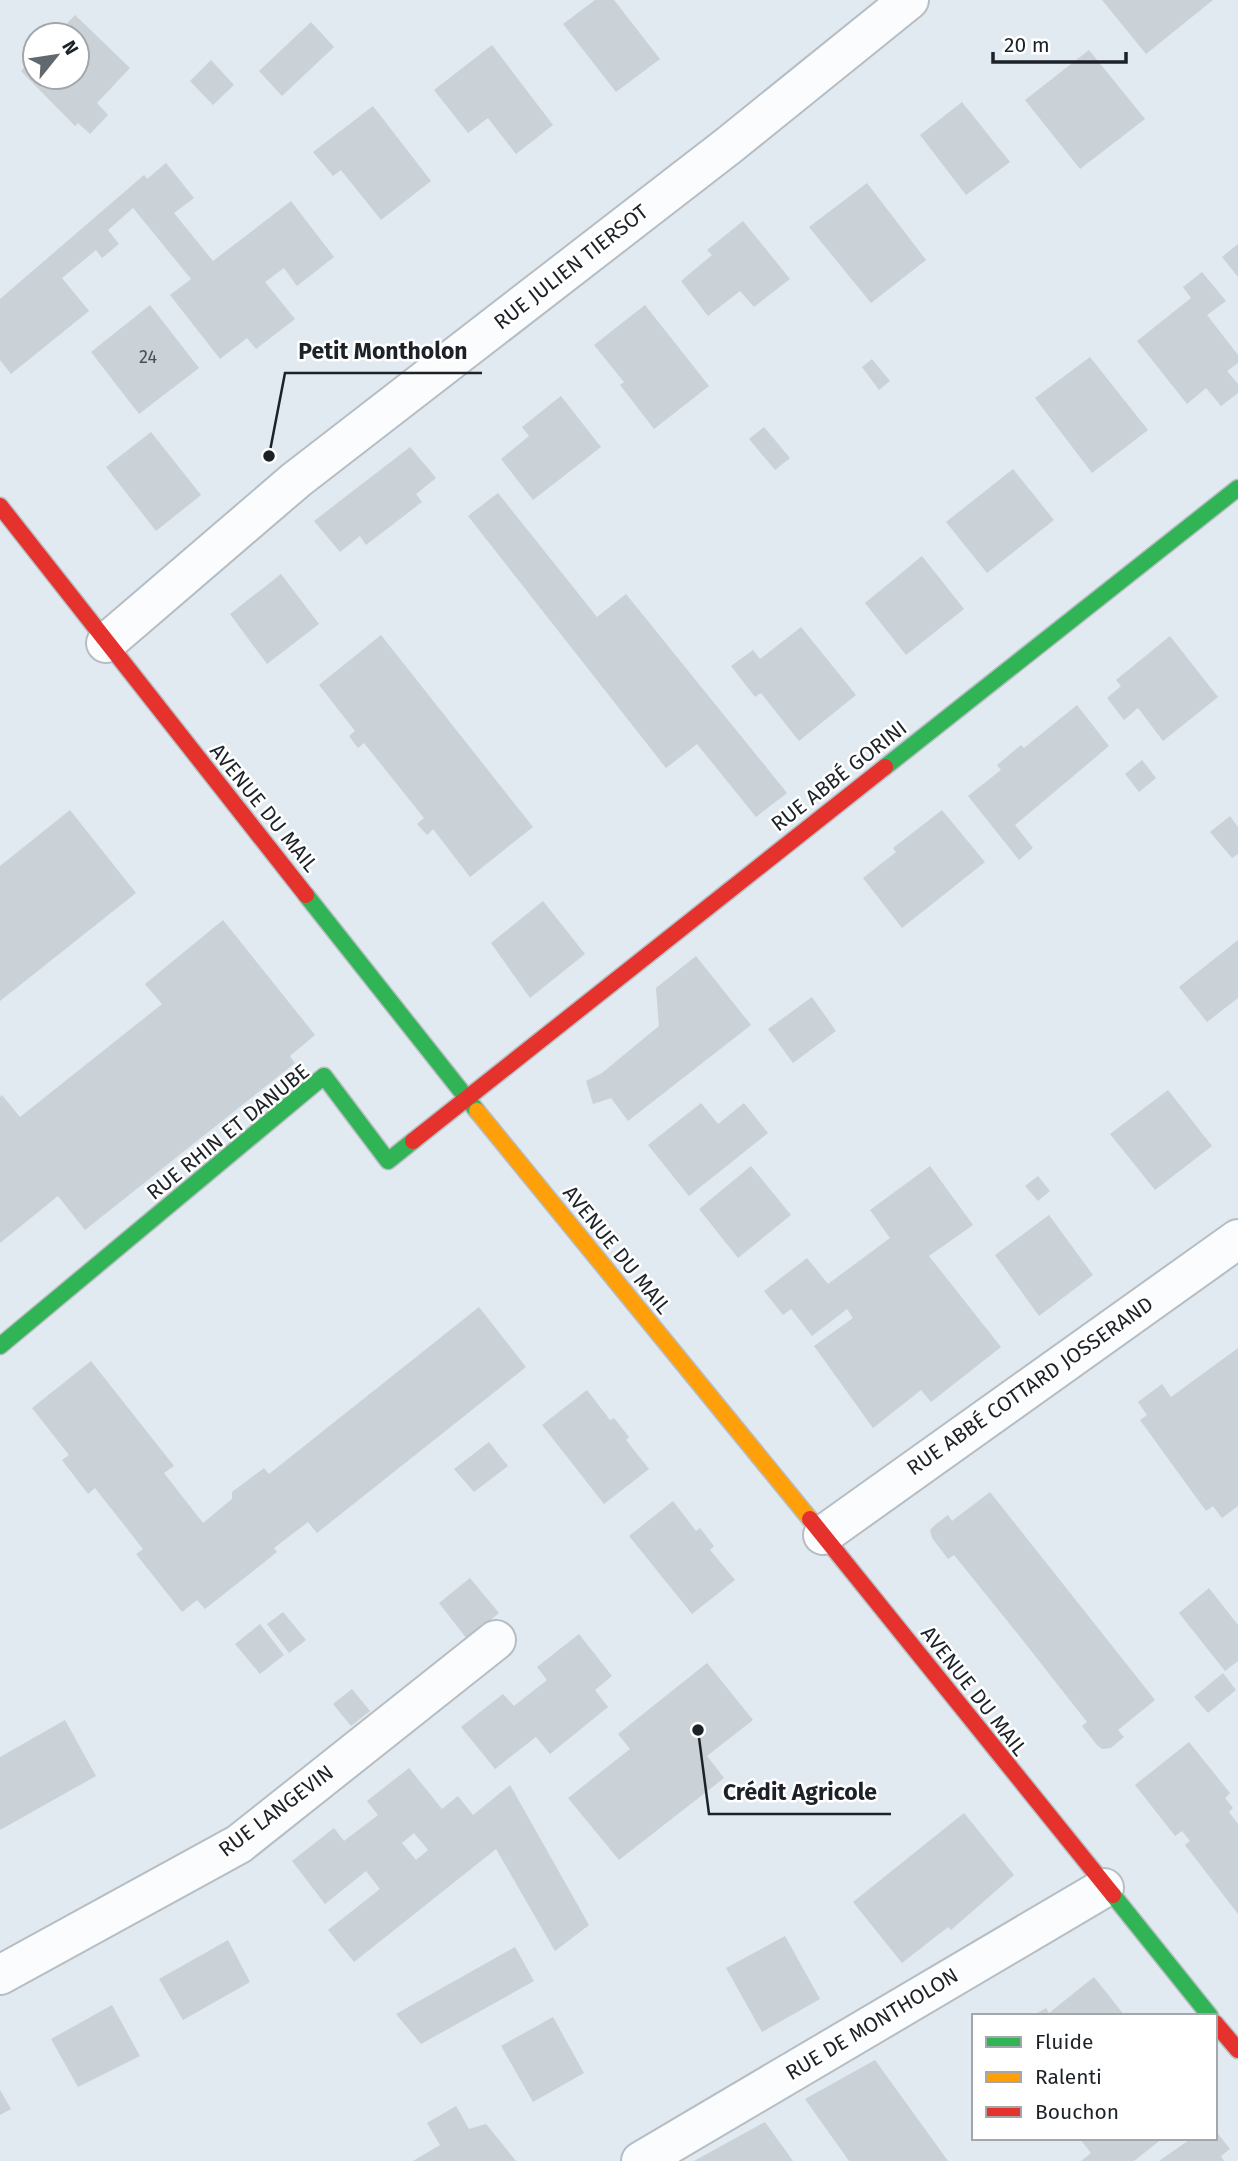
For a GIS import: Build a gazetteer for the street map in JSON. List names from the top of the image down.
{
  "streets": {
    "main road": ["RUE ABBÉ GORINI", "AVENUE DU MAIL", "RUE RHIN ET DANUBE"],
    "street": [
      "RUE JULIEN TIERSOT",
      "RUE ABBÉ COTTARD JOSSERAND",
      "RUE LANGEVIN",
      "RUE DE MONTHOLON"
    ]
  },
  "crossings": [
    ["RUE JULIEN TIERSOT", "AVENUE DU MAIL"],
    ["RUE ABBÉ GORINI", "AVENUE DU MAIL"],
    ["RUE ABBÉ GORINI", "RUE RHIN ET DANUBE"],
    ["AVENUE DU MAIL", "RUE RHIN ET DANUBE"],
    ["AVENUE DU MAIL", "RUE ABBÉ COTTARD JOSSERAND"],
    ["AVENUE DU MAIL", "RUE DE MONTHOLON"]
  ],
  "places": ["Petit Montholon", "Crédit Agricole"],
  "house_numbers": ["24"],
  "legend": ["Fluide", "Ralenti", "Bouchon"],
  "scale_bar": "20 m",
  "north": "top right"
}
